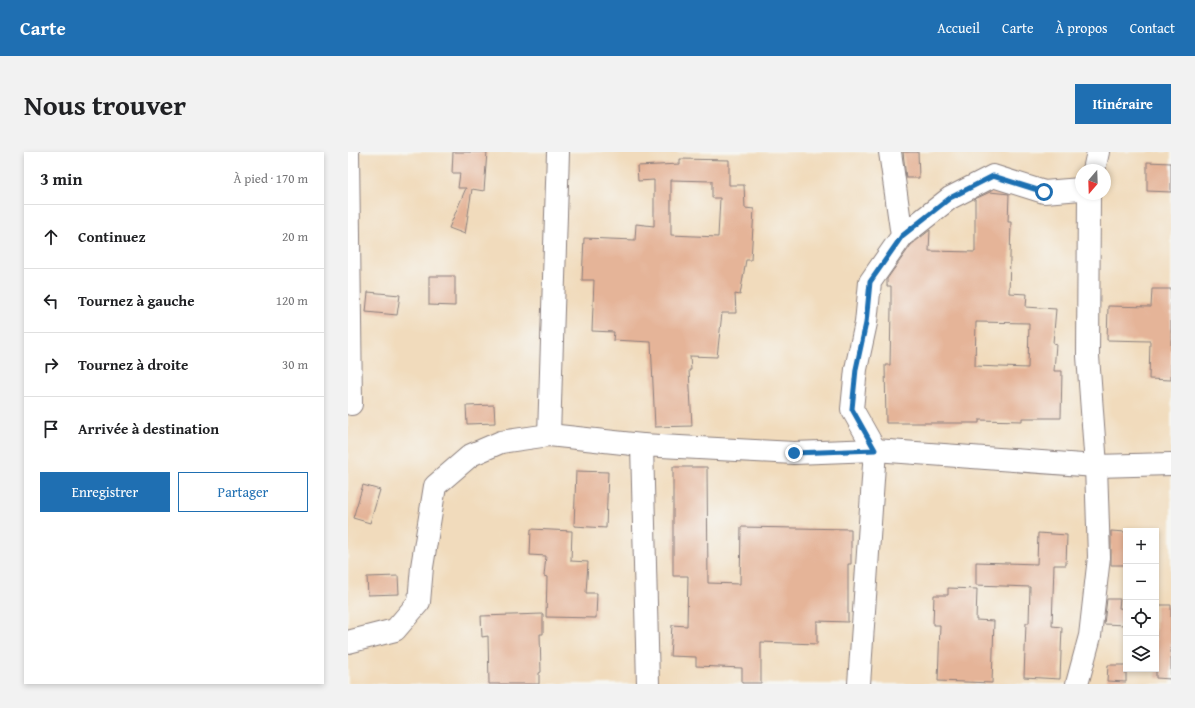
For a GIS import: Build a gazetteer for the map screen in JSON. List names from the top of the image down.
{
  "north": "bottom",
  "page": {
    "header": "Carte",
    "nav": [
      "Accueil",
      "Carte",
      "À propos",
      "Contact"
    ],
    "title": "Nous trouver",
    "buttons": [
      "Itinéraire",
      ["Enregistrer", "Partager"]
    ],
    "heading": ["3 min", "À pied · 170 m"],
    "list": [
      ["Continuez", "20 m"],
      ["Tournez à gauche", "120 m"],
      ["Tournez à droite", "30 m"],
      "Arrivée à destination"
    ],
    "map_buttons": ["+", "−"]
  }
}
